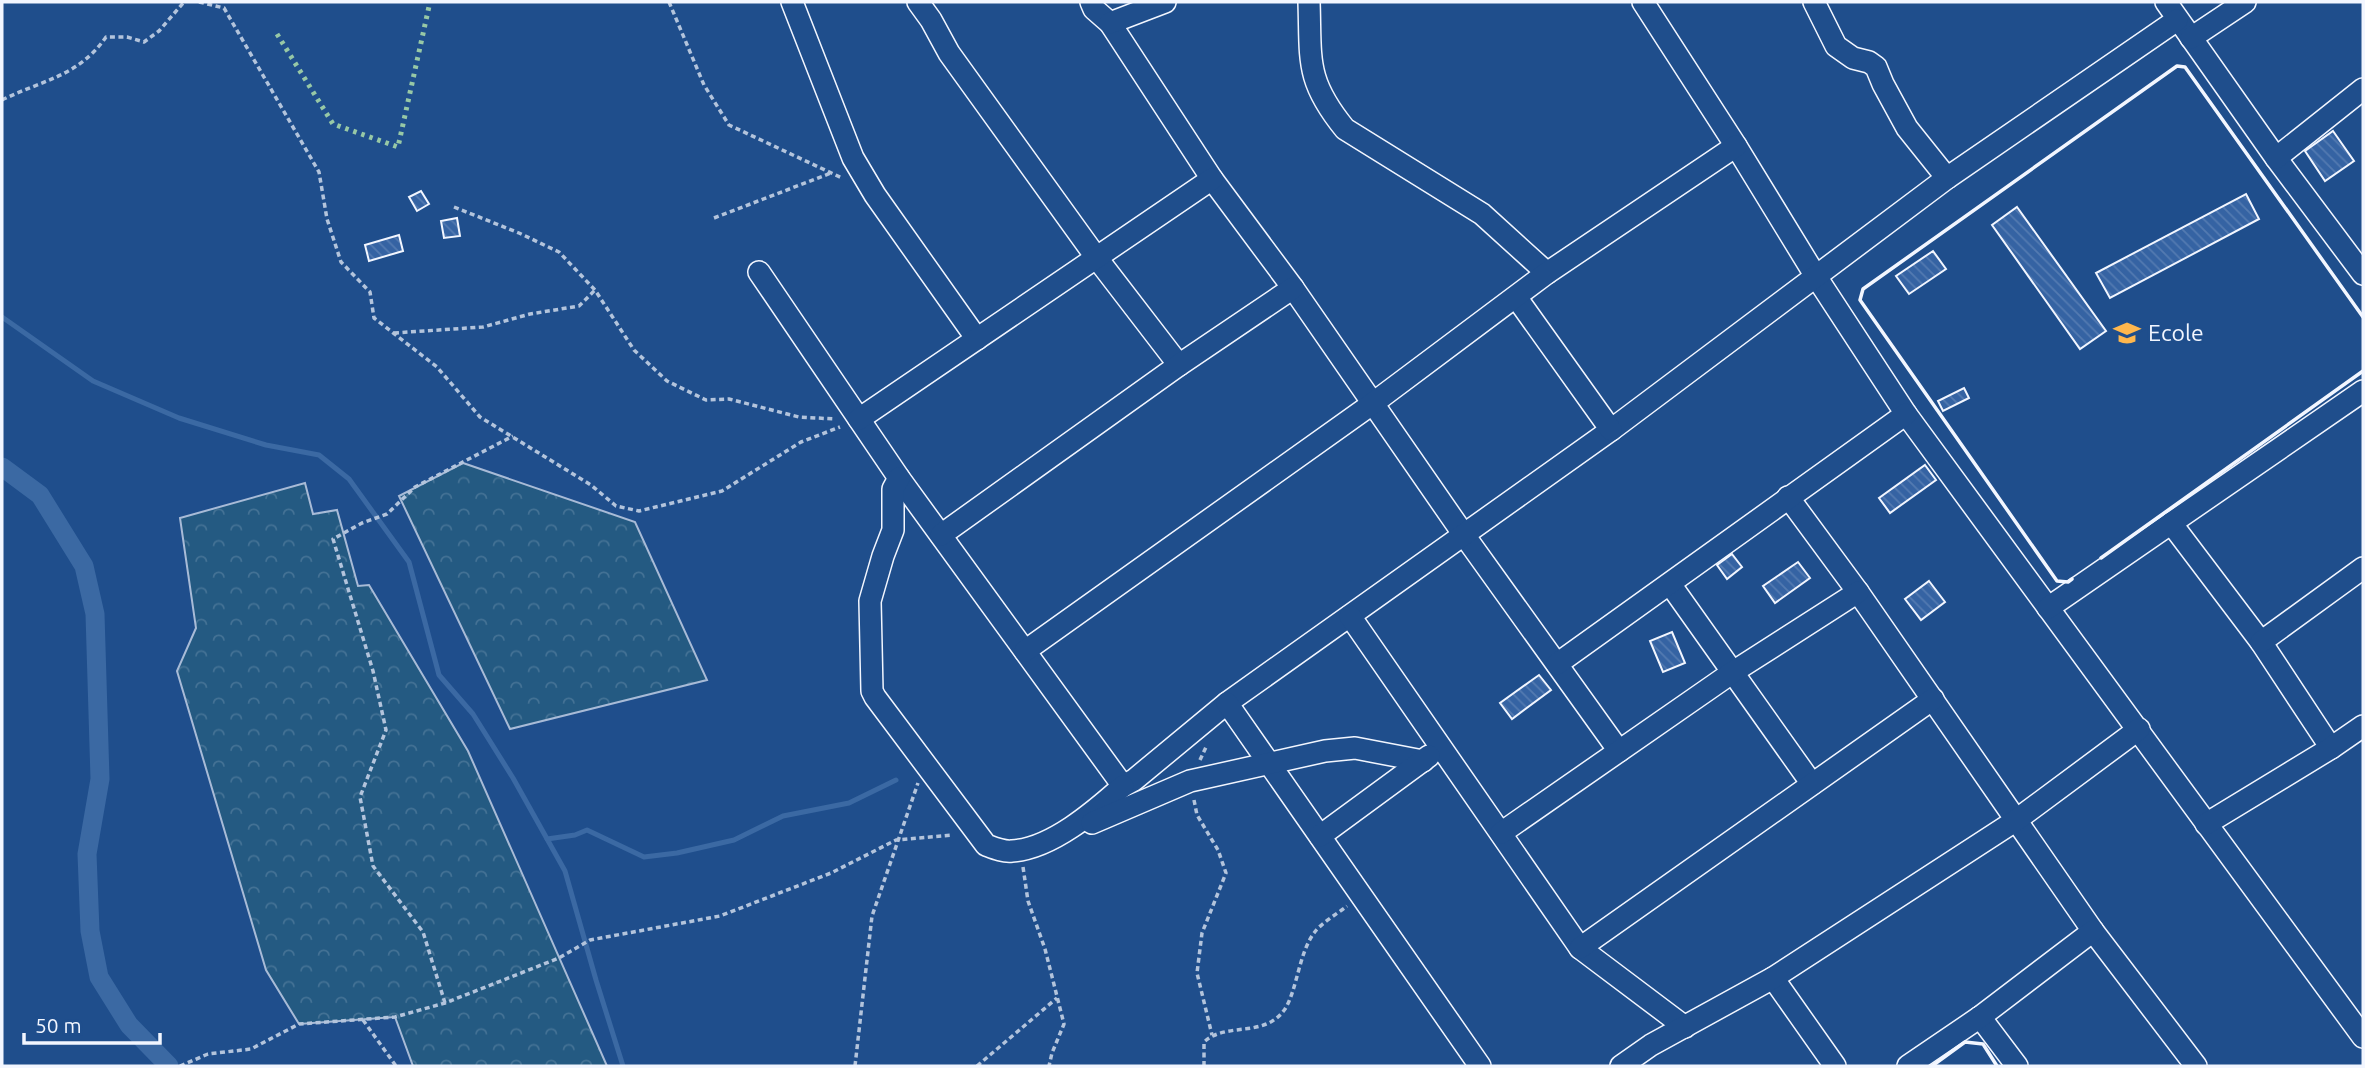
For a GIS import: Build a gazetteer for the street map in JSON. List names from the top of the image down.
{
  "places": {
    "school or university": ["Ecole"]
  },
  "scale_bar": "50 m"
}
